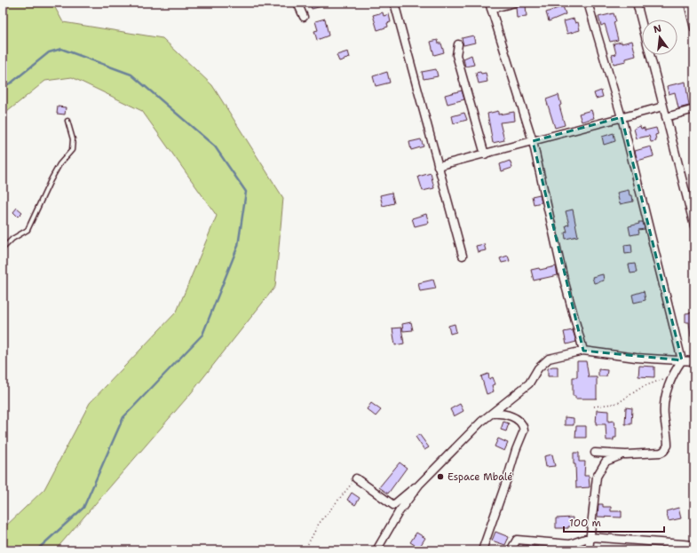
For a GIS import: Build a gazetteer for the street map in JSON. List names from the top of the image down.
{
  "places": ["Espace Mbalé"],
  "scale_bar": "100 m",
  "north": "top"
}
